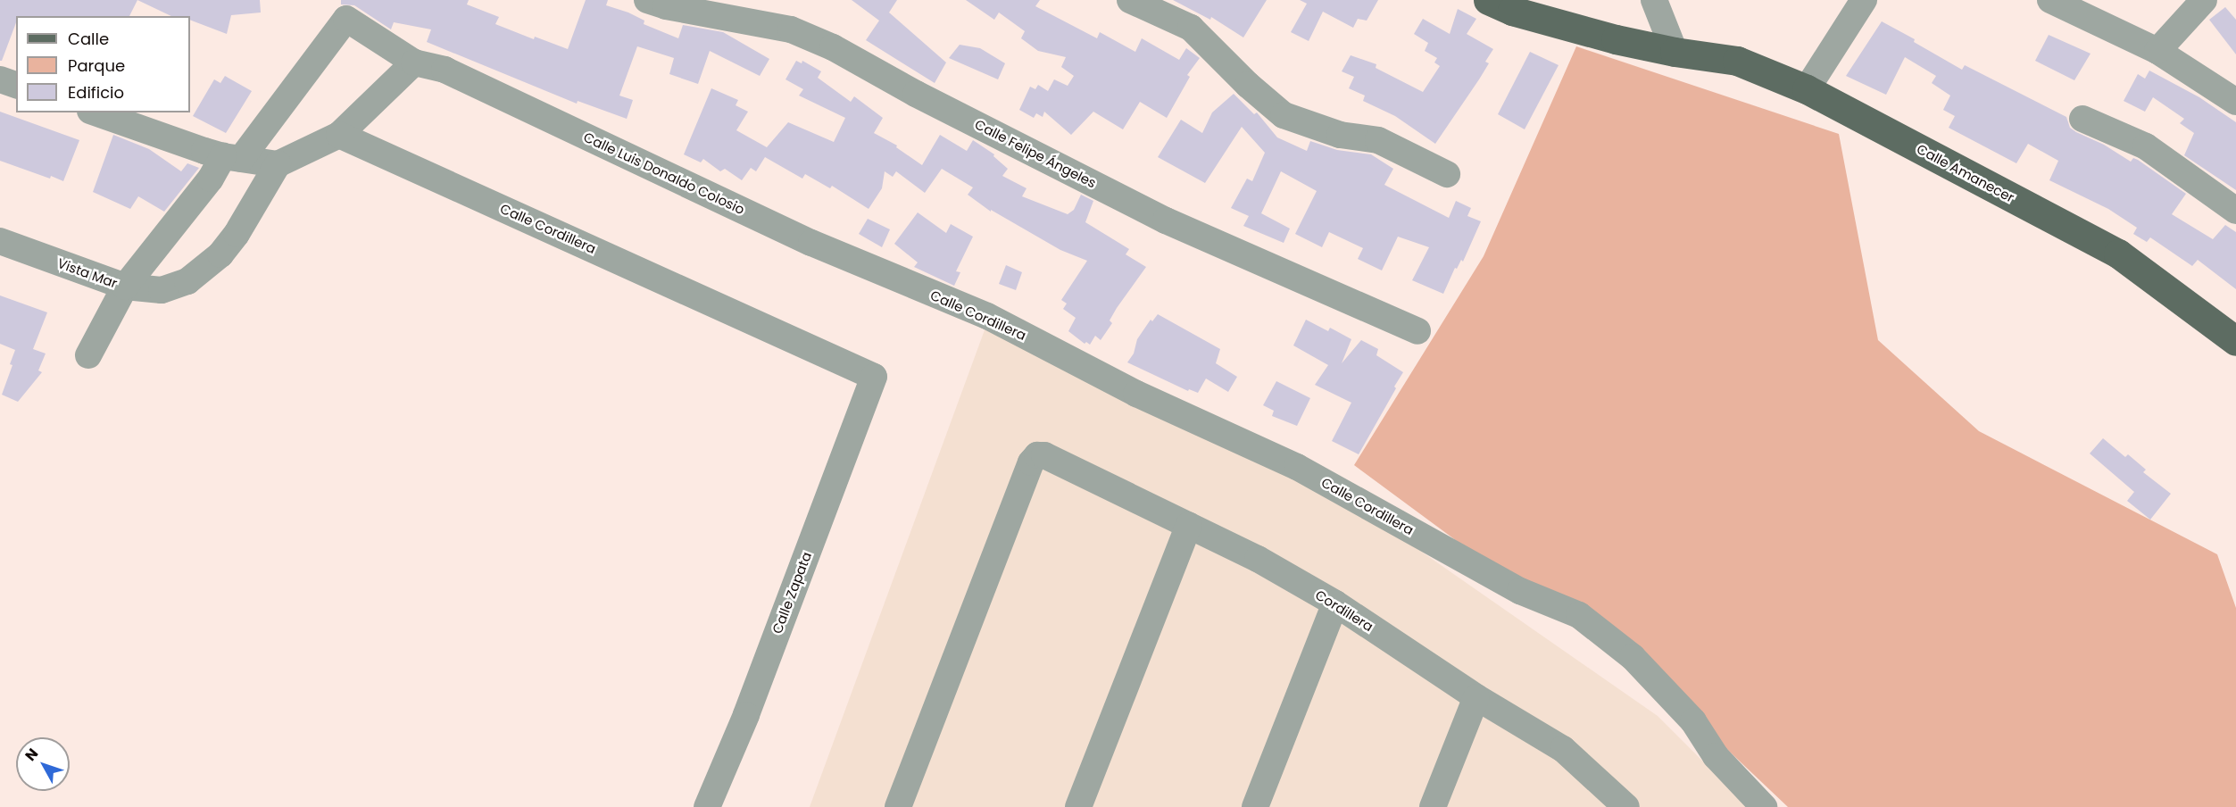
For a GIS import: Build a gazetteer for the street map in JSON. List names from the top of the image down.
{
  "streets": {
    "main road": ["Calle Amanecer"],
    "street": [
      "Calle Felipe Ángeles",
      "Calle Luis Donaldo Colosio",
      "Calle Cordillera",
      "Vista Mar",
      "Calle Zapata",
      "Cordillera"
    ]
  },
  "crossings": [
    ["Calle Luis Donaldo Colosio", "Calle Cordillera"],
    ["Calle Cordillera", "Calle Zapata"]
  ],
  "legend": ["Calle", "Parque", "Edificio"],
  "north": "top left"
}
